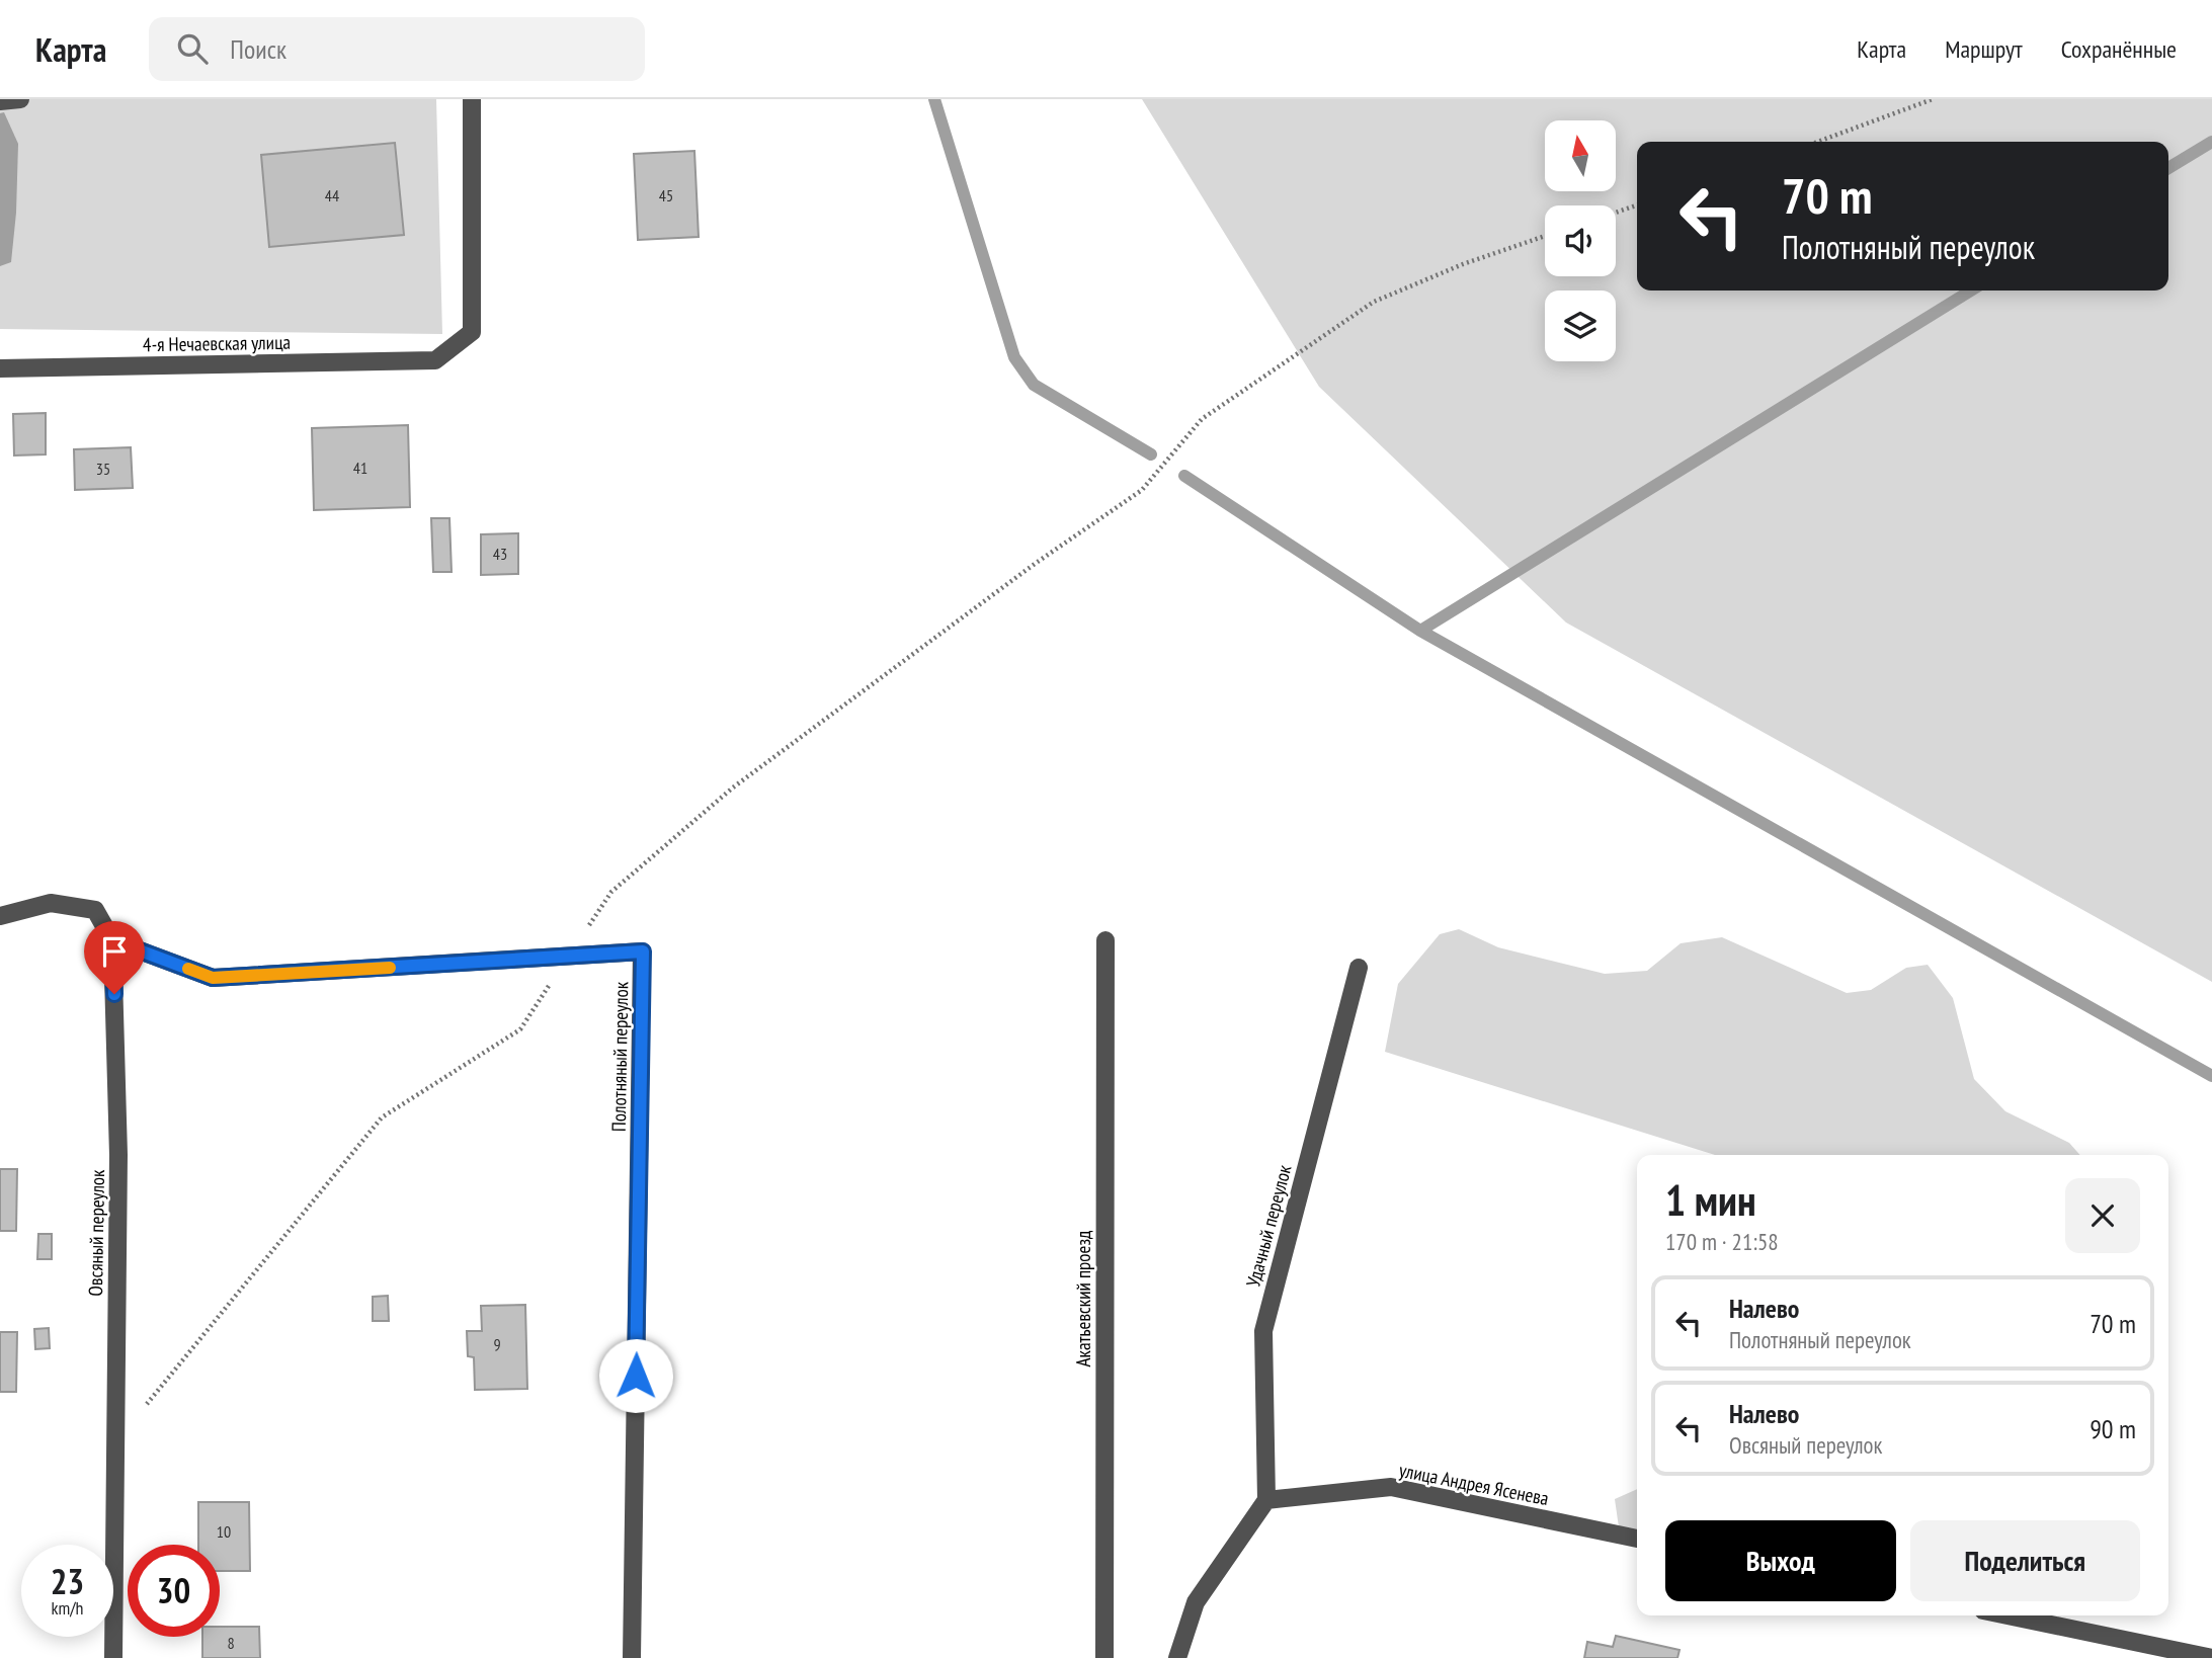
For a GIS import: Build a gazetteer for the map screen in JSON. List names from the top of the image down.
{
  "streets": {
    "street": [
      "4-я Нечаевская улица",
      "Полотняный переулок",
      "Удачный переулок",
      "Овсяный переулок",
      "Акатьевский проезд",
      "улица Андрея Ясенева"
    ]
  },
  "crossings": [
    ["Полотняный переулок", "Овсяный переулок"],
    ["Удачный переулок", "улица Андрея Ясенева"]
  ],
  "house_numbers": [
    "44",
    "45",
    "41",
    "35",
    "43",
    "9",
    "10",
    "8"
  ],
  "north": "top",
  "page": {
    "header": "Карта",
    "search": "Поиск",
    "nav": ["Карта", "Маршрут", "Сохранённые"],
    "turn": ["70 m", "Полотняный переулок"],
    "heading": ["1 мин", "170 m · 21:58"],
    "list": [
      {
        "name": "Налево",
        "note": "Полотняный переулок",
        "value": "70 m"
      },
      {
        "name": "Налево",
        "note": "Овсяный переулок",
        "value": "90 m"
      }
    ],
    "buttons": ["Выход", "Поделиться"],
    "speed": "23 km/h",
    "limit": "30"
  }
}
